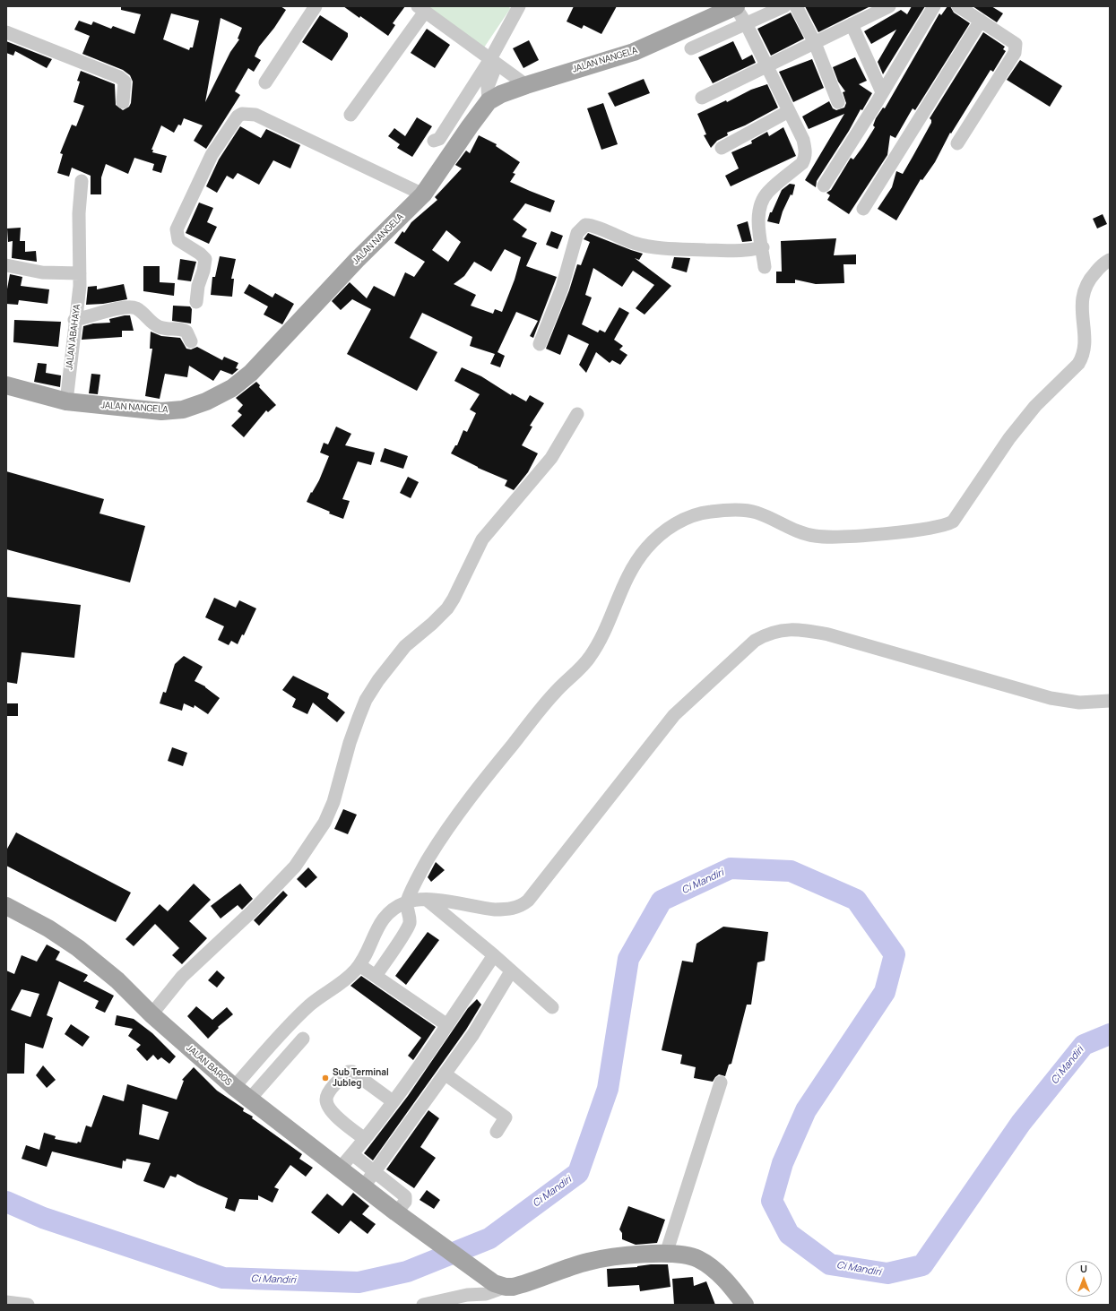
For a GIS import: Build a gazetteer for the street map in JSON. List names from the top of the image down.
{
  "streets": {
    "main road": ["JALAN NANGELA", "JALAN BAROS"],
    "street": ["JALAN ABAHAYA"]
  },
  "crossings": [
    ["JALAN NANGELA", "JALAN ABAHAYA"]
  ],
  "water": ["Ci Mandiri"],
  "places": ["Sub Terminal Jubleg"],
  "north": "top"
}
